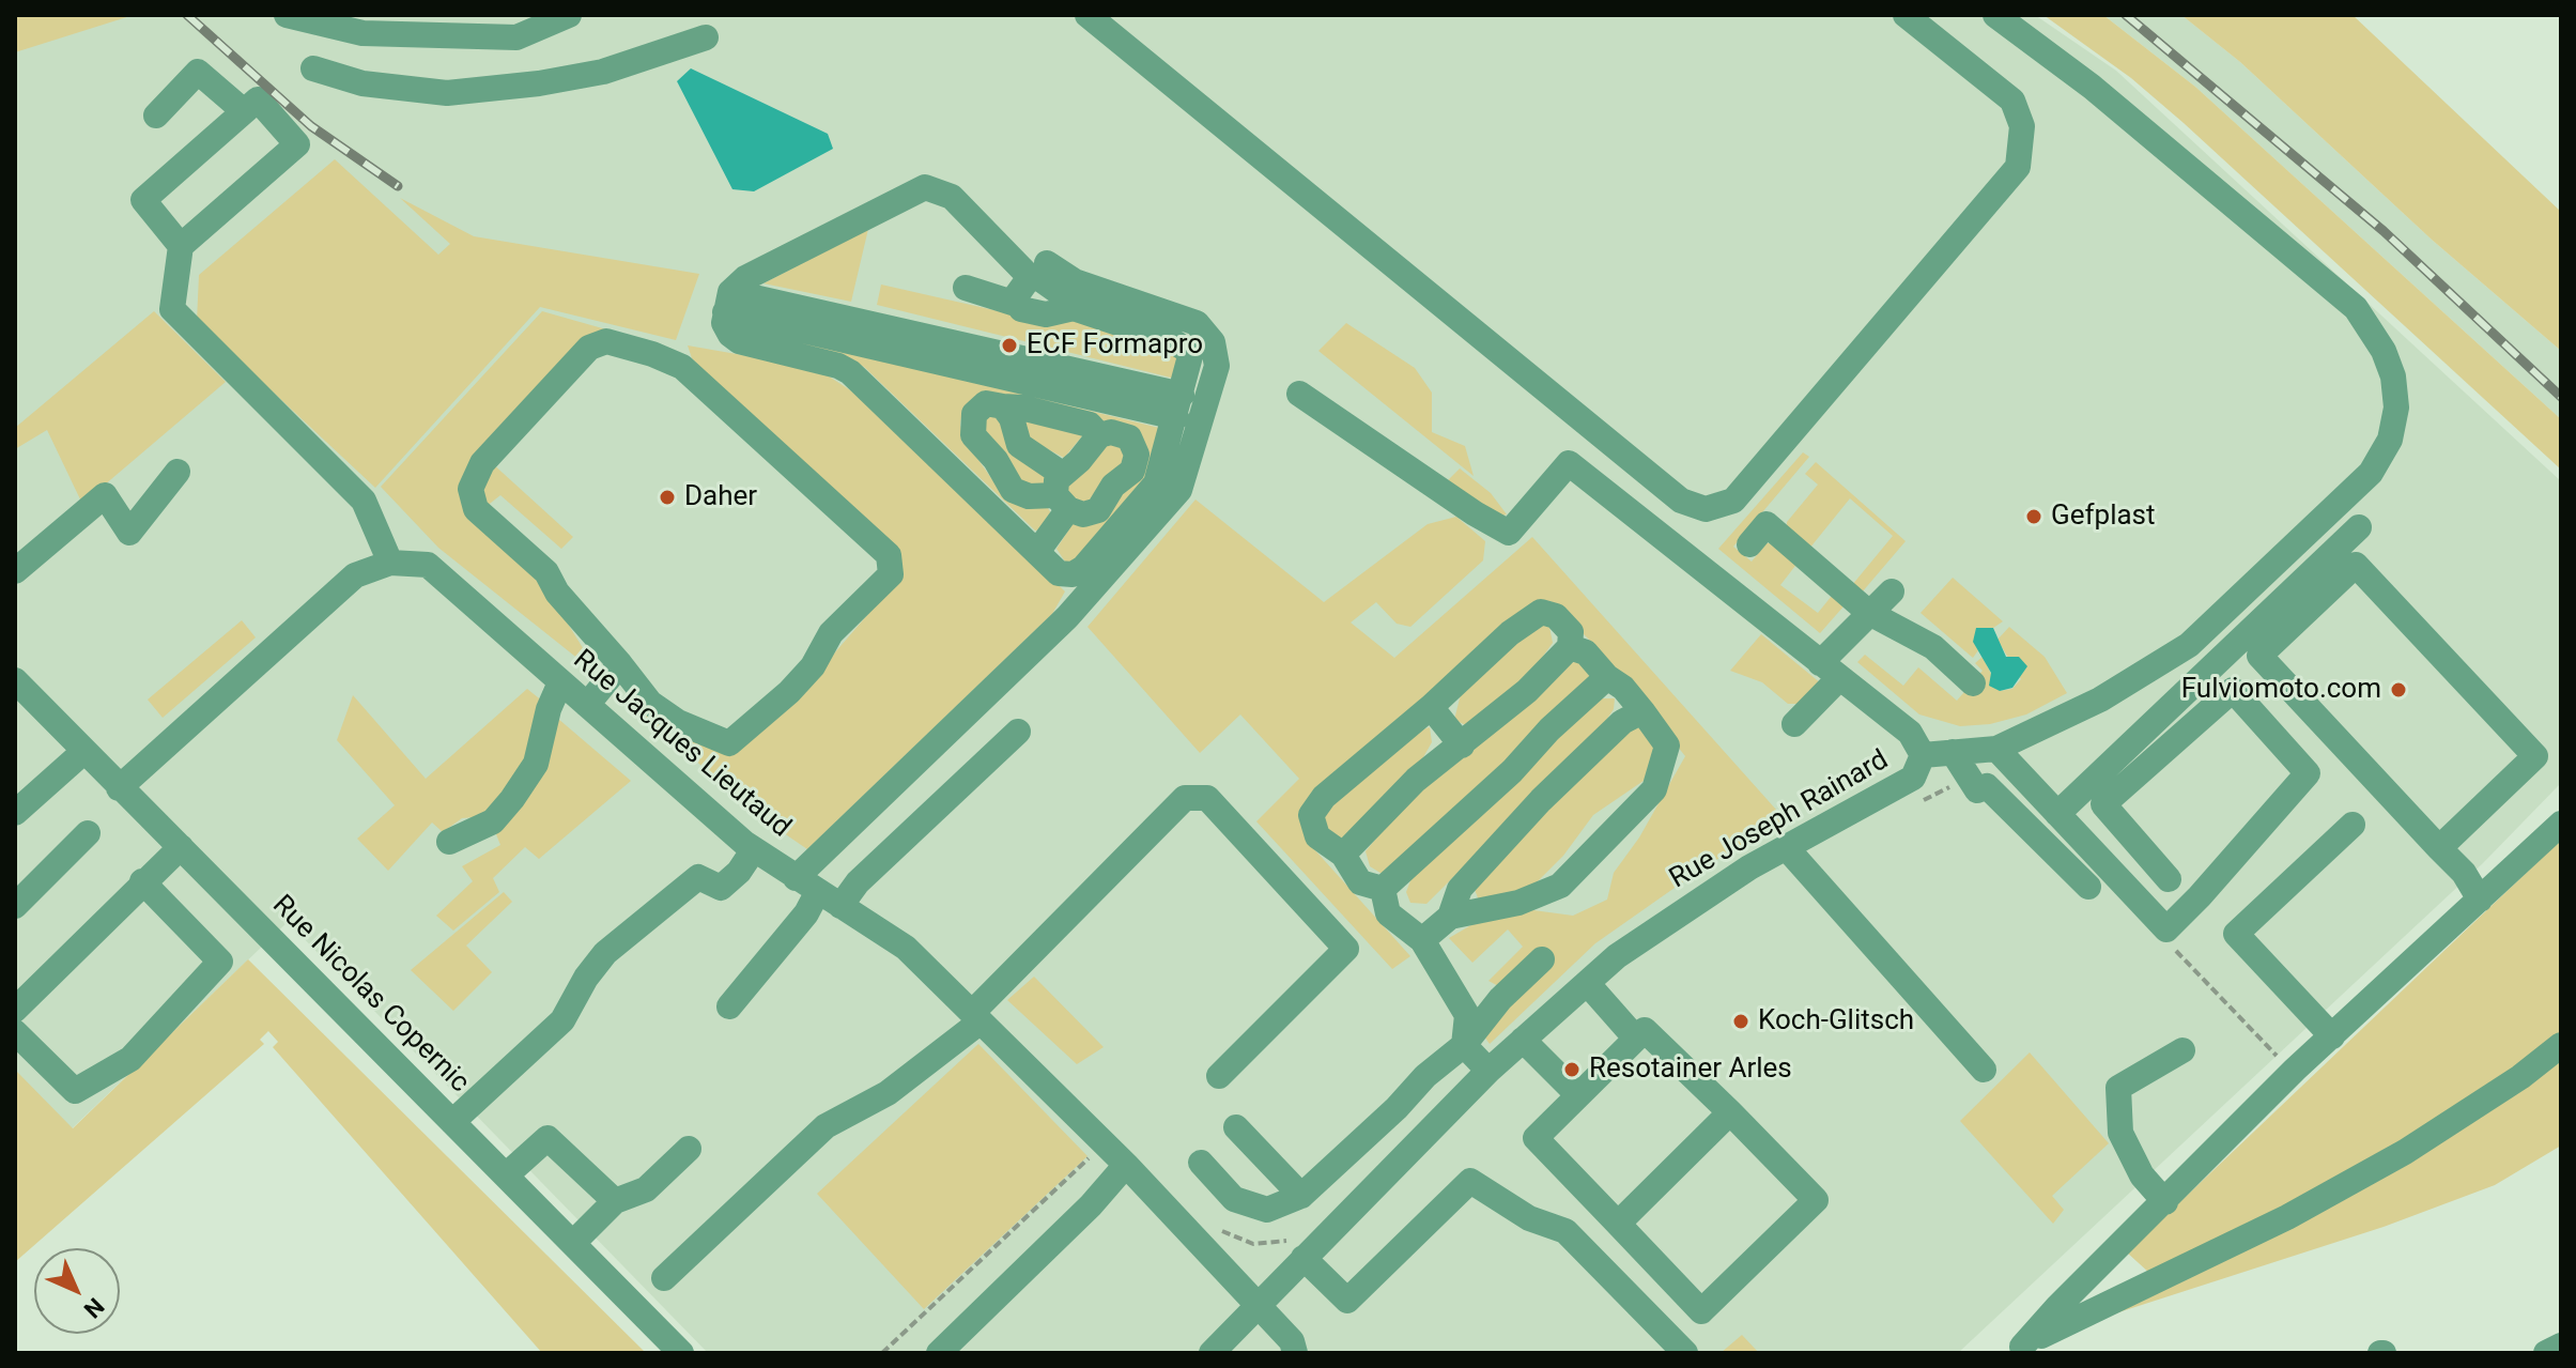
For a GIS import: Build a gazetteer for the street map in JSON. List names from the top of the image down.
{
  "streets": {
    "street": ["Rue Jacques Lieutaud", "Rue Joseph Rainard", "Rue Nicolas Copernic"]
  },
  "crossings": [
    ["Rue Jacques Lieutaud", "Rue Joseph Rainard"]
  ],
  "places": [
    "ECF Formapro",
    "Daher",
    "Gefplast",
    "Fulviomoto.com",
    "Koch-Glitsch",
    "Resotainer Arles"
  ],
  "north": "bottom right"
}
